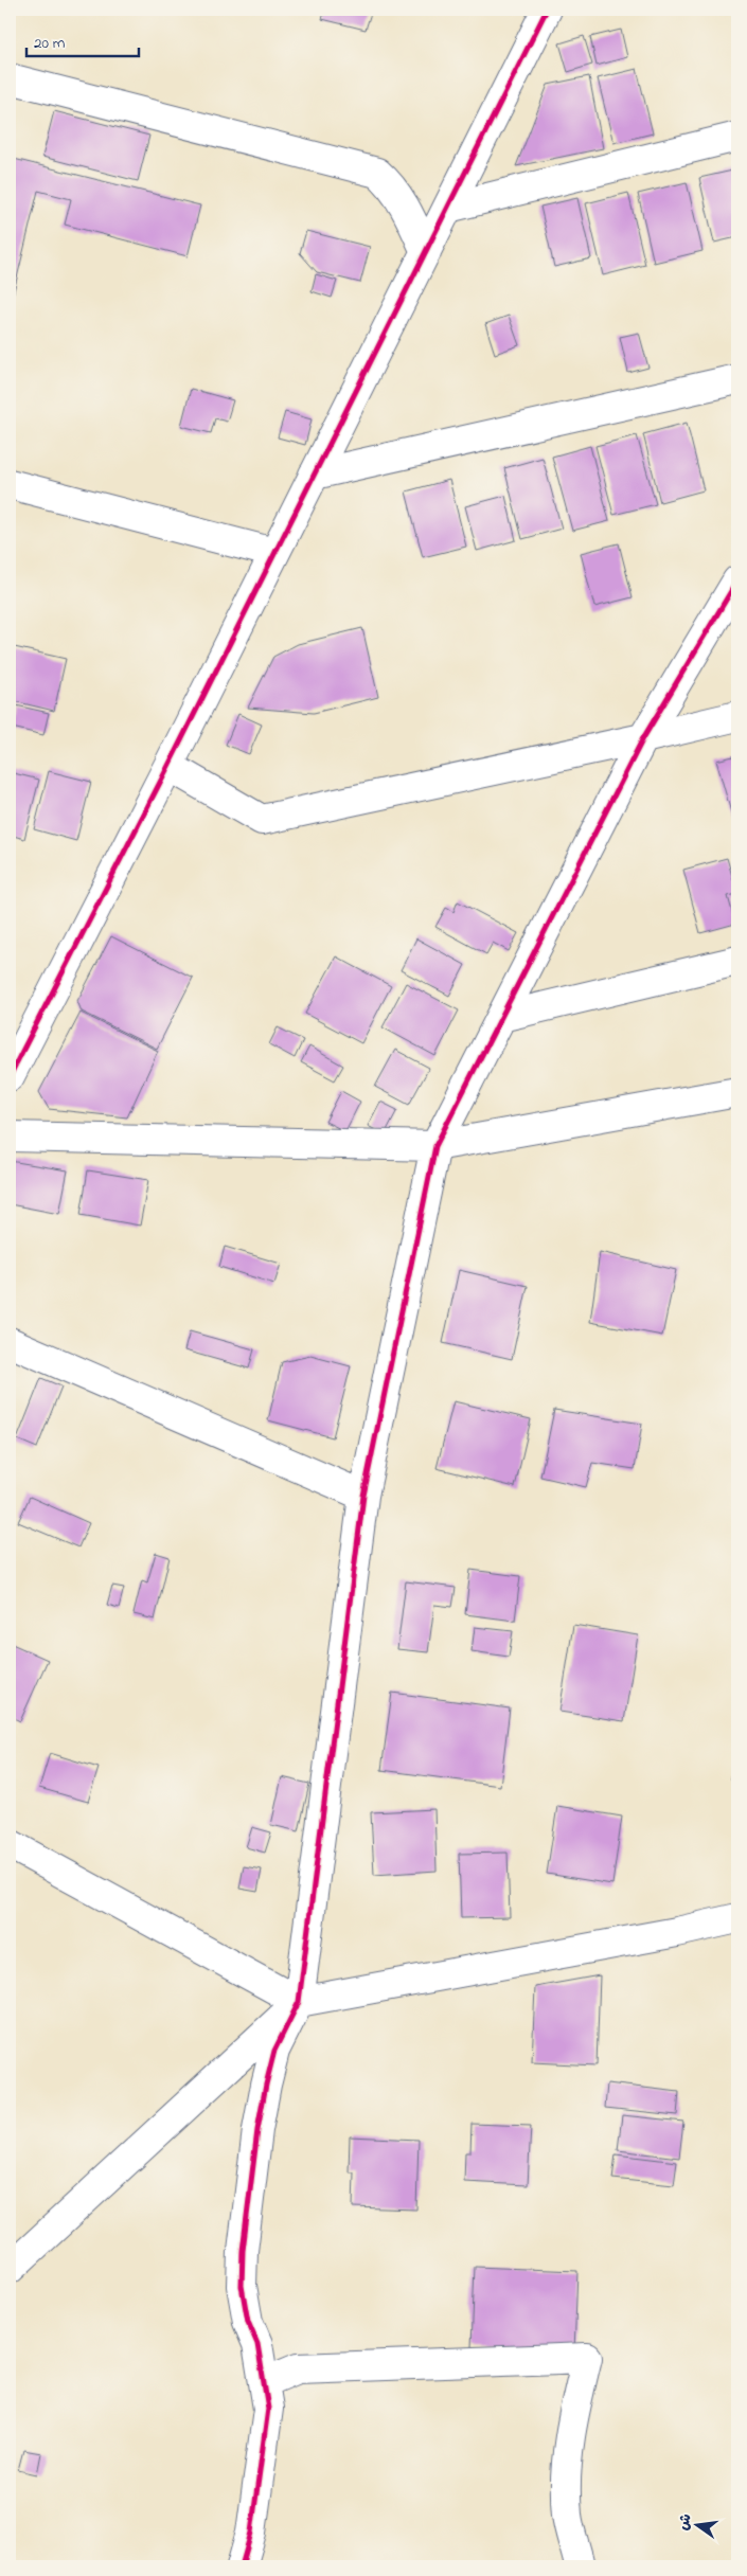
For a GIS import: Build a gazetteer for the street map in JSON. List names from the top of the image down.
{
  "scale_bar": "20 m",
  "north": "left"
}
